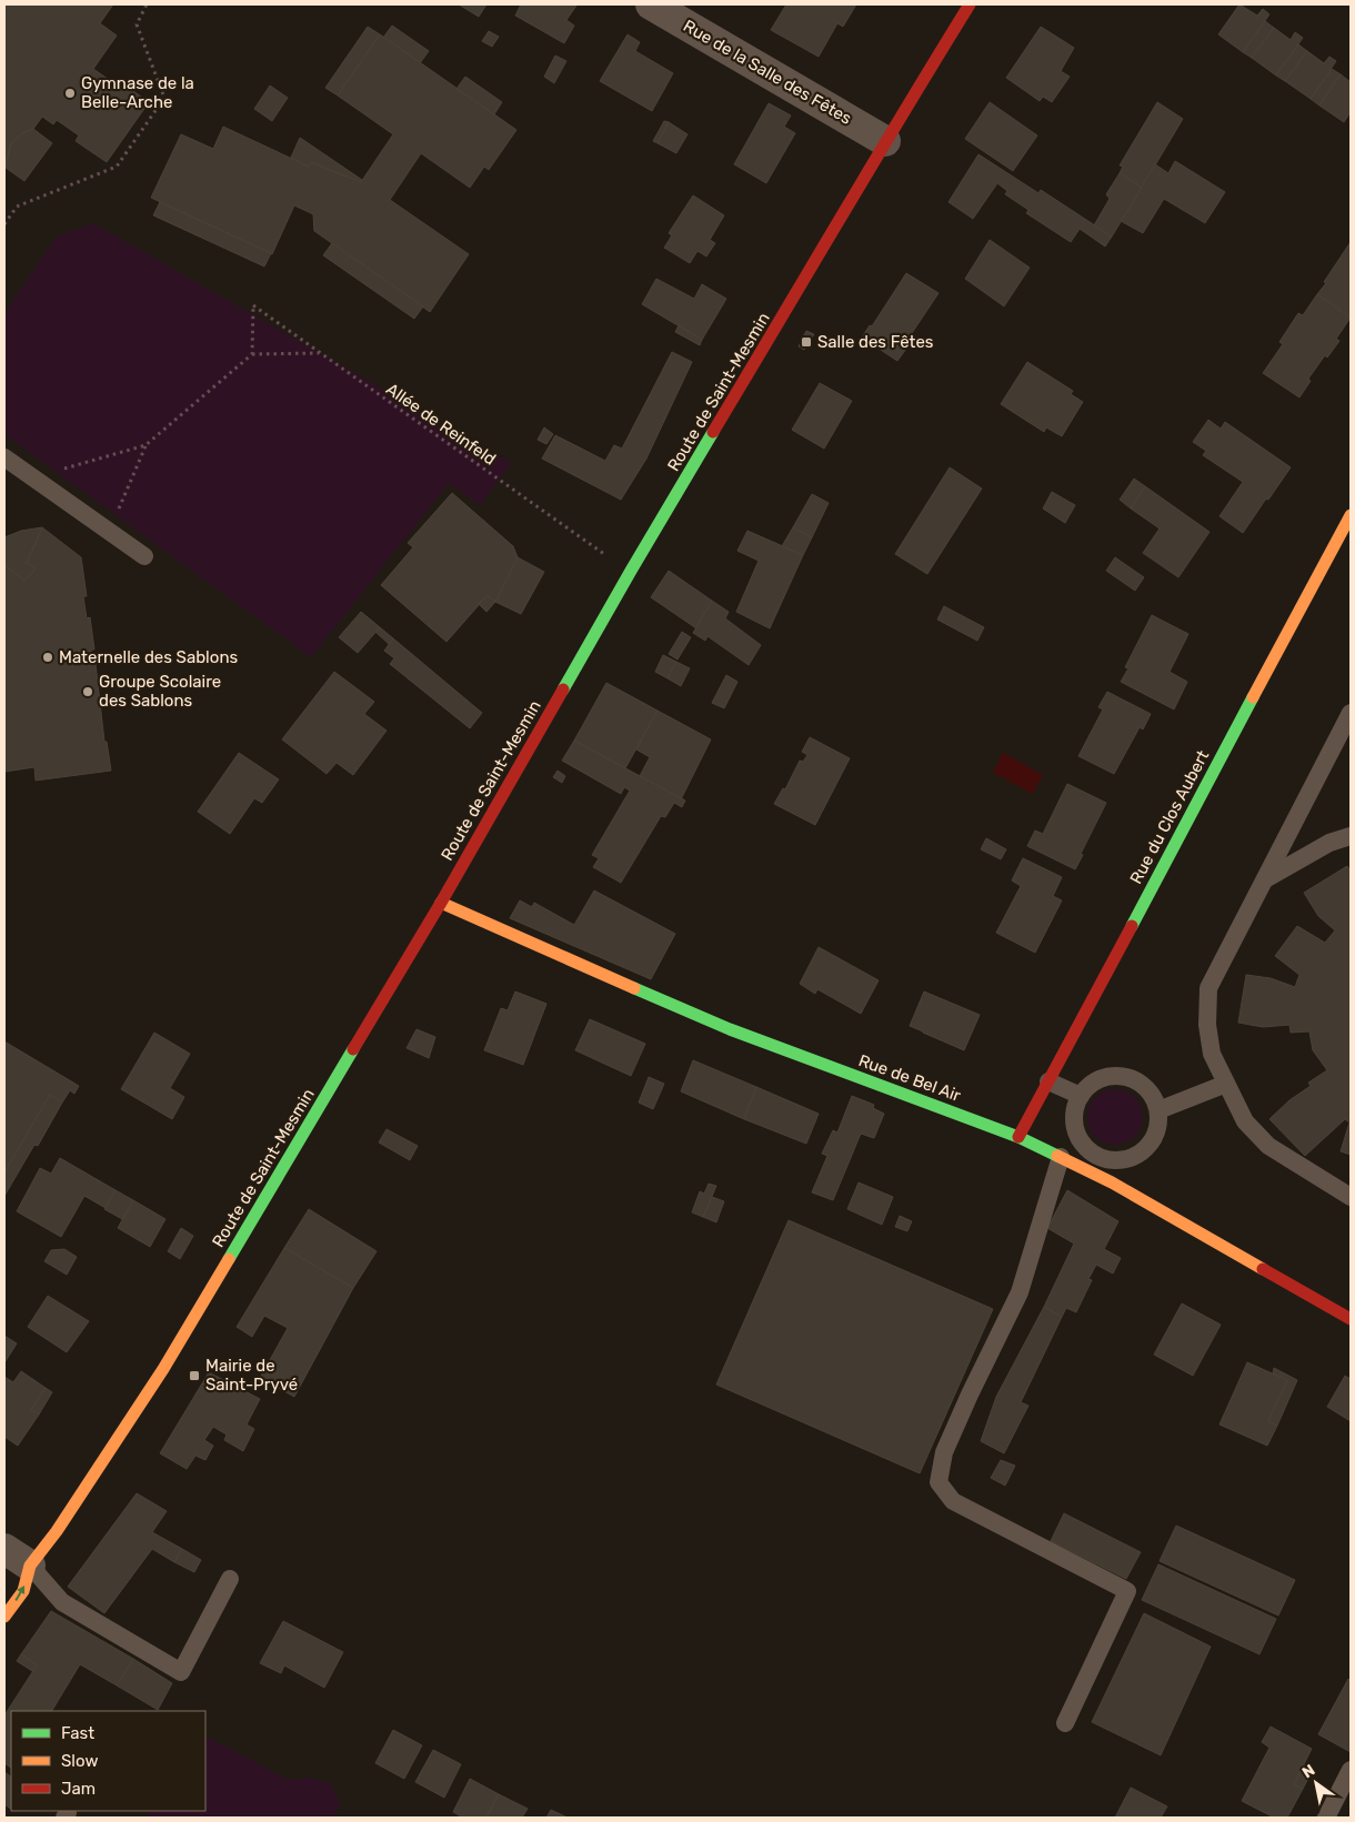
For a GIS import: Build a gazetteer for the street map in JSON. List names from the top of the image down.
{
  "streets": {
    "main road": ["Route de Saint-Mesmin", "Rue du Clos Aubert", "Rue de Bel Air"],
    "street": ["Rue de la Salle des Fêtes"],
    "path": ["Allée de Reinfeld"]
  },
  "crossings": [
    ["Rue de la Salle des Fêtes", "Route de Saint-Mesmin"],
    ["Route de Saint-Mesmin", "Rue de Bel Air"],
    ["Rue du Clos Aubert", "Rue de Bel Air"]
  ],
  "places": {
    "other": ["Gymnase de la Belle-Arche", "Maternelle des Sablons", "Groupe Scolaire des Sablons"],
    "transit": ["Salle des Fêtes", "Mairie de Saint-Pryvé"]
  },
  "legend": ["Fast", "Slow", "Jam"],
  "north": "top left"
}
